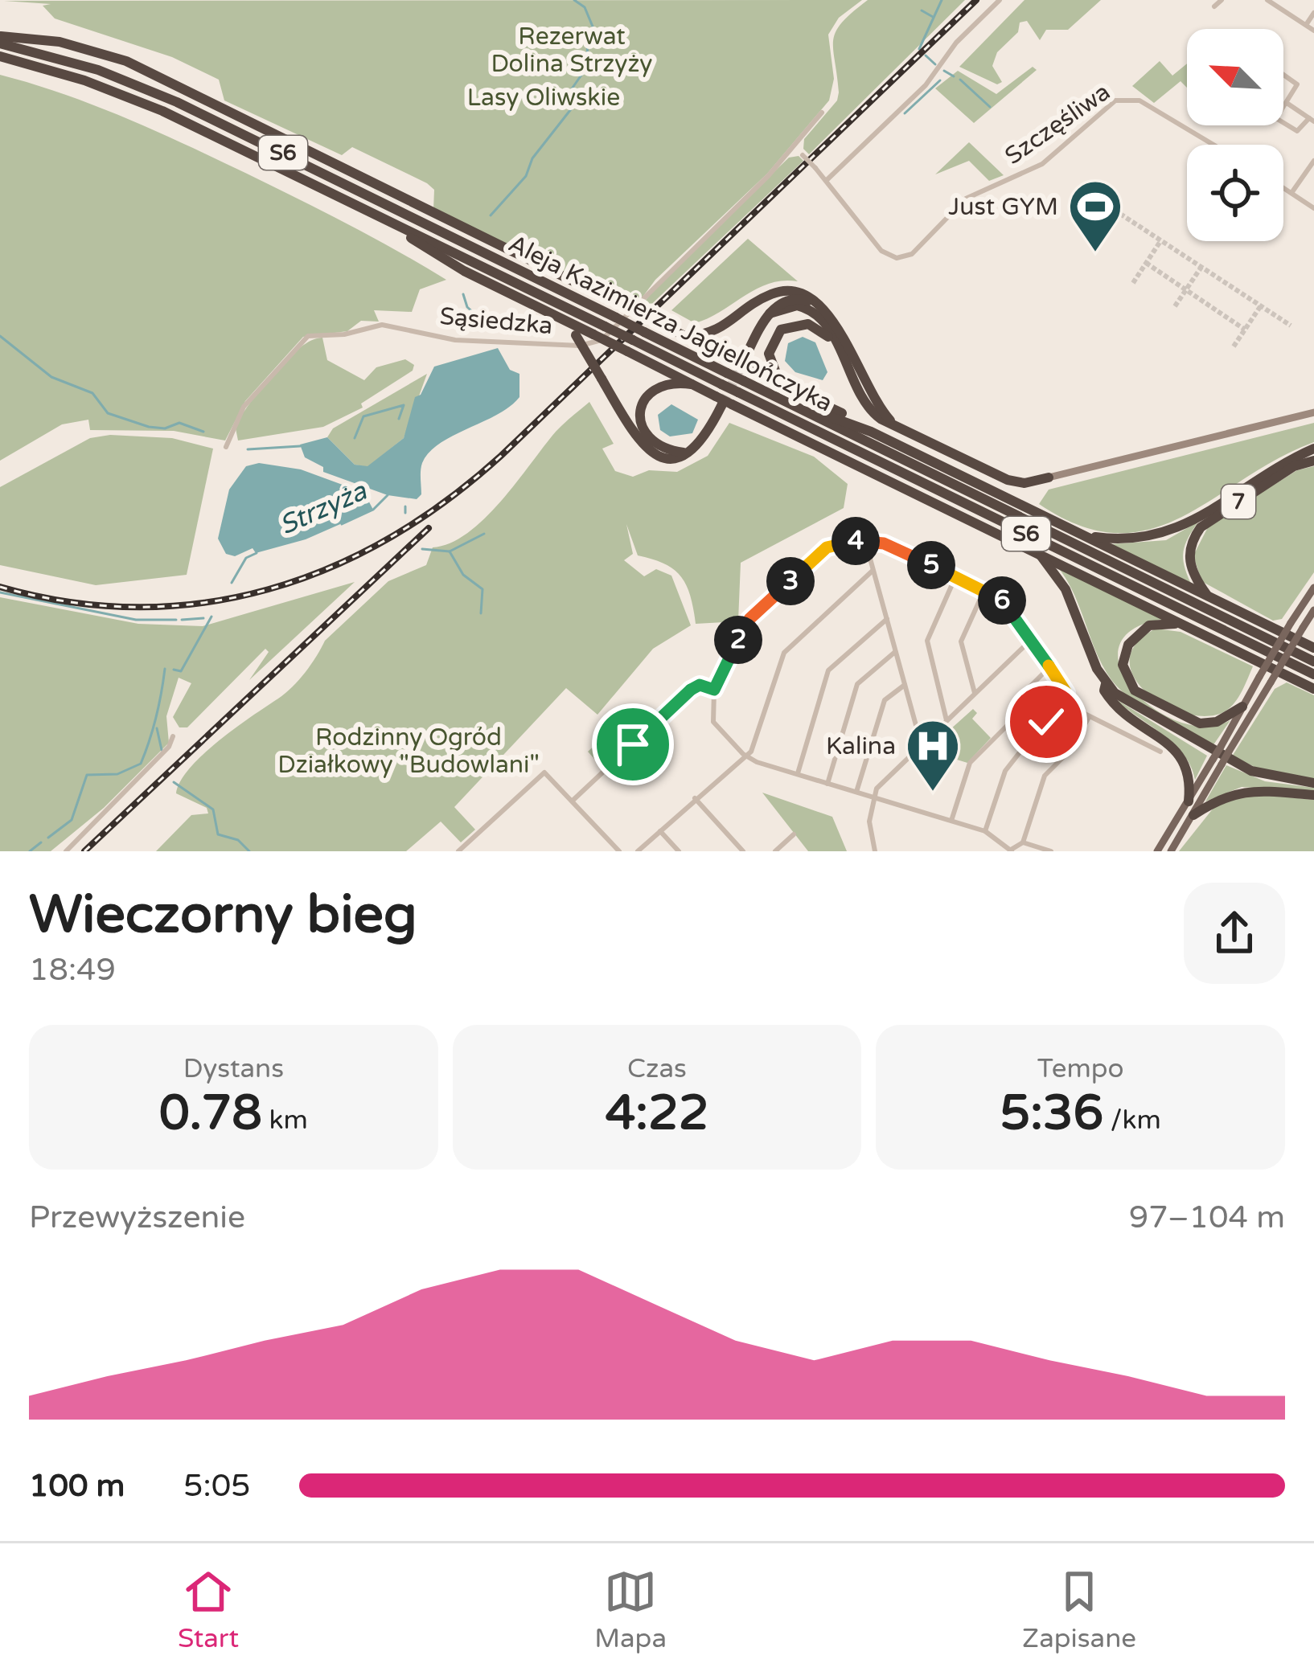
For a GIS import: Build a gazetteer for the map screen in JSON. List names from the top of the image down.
{
  "streets": {
    "highway": ["S6", "Aleja Kazimierza Jagiellończyka", "7"],
    "street": ["Szczęśliwa", "Sąsiedzka"]
  },
  "crossings": [
    ["Szczęśliwa", "Sąsiedzka"]
  ],
  "water": ["Strzyża"],
  "parks": ["Rezerwat Dolina Strzyży", "Lasy Oliwskie", "Rodzinny Ogród Działkowy \"Budowlani\""],
  "places": {
    "sports": ["Just GYM"],
    "hospital": ["Kalina"]
  },
  "north": "top left",
  "page": {
    "pins": [
      "4",
      "5",
      "3",
      "6",
      "2"
    ],
    "heading": ["Wieczorny bieg", "18:49"],
    "stats": [
      ["Dystans", "0.78 km"],
      ["Czas", "4:22"],
      ["Tempo", "5:36 /km"]
    ],
    "chart": ["Przewyższenie", "97–104 m"],
    "list": [
      {
        "name": "100 m",
        "note": "5:05"
      }
    ],
    "tabs": ["Start", "Mapa", "Zapisane"]
  }
}
